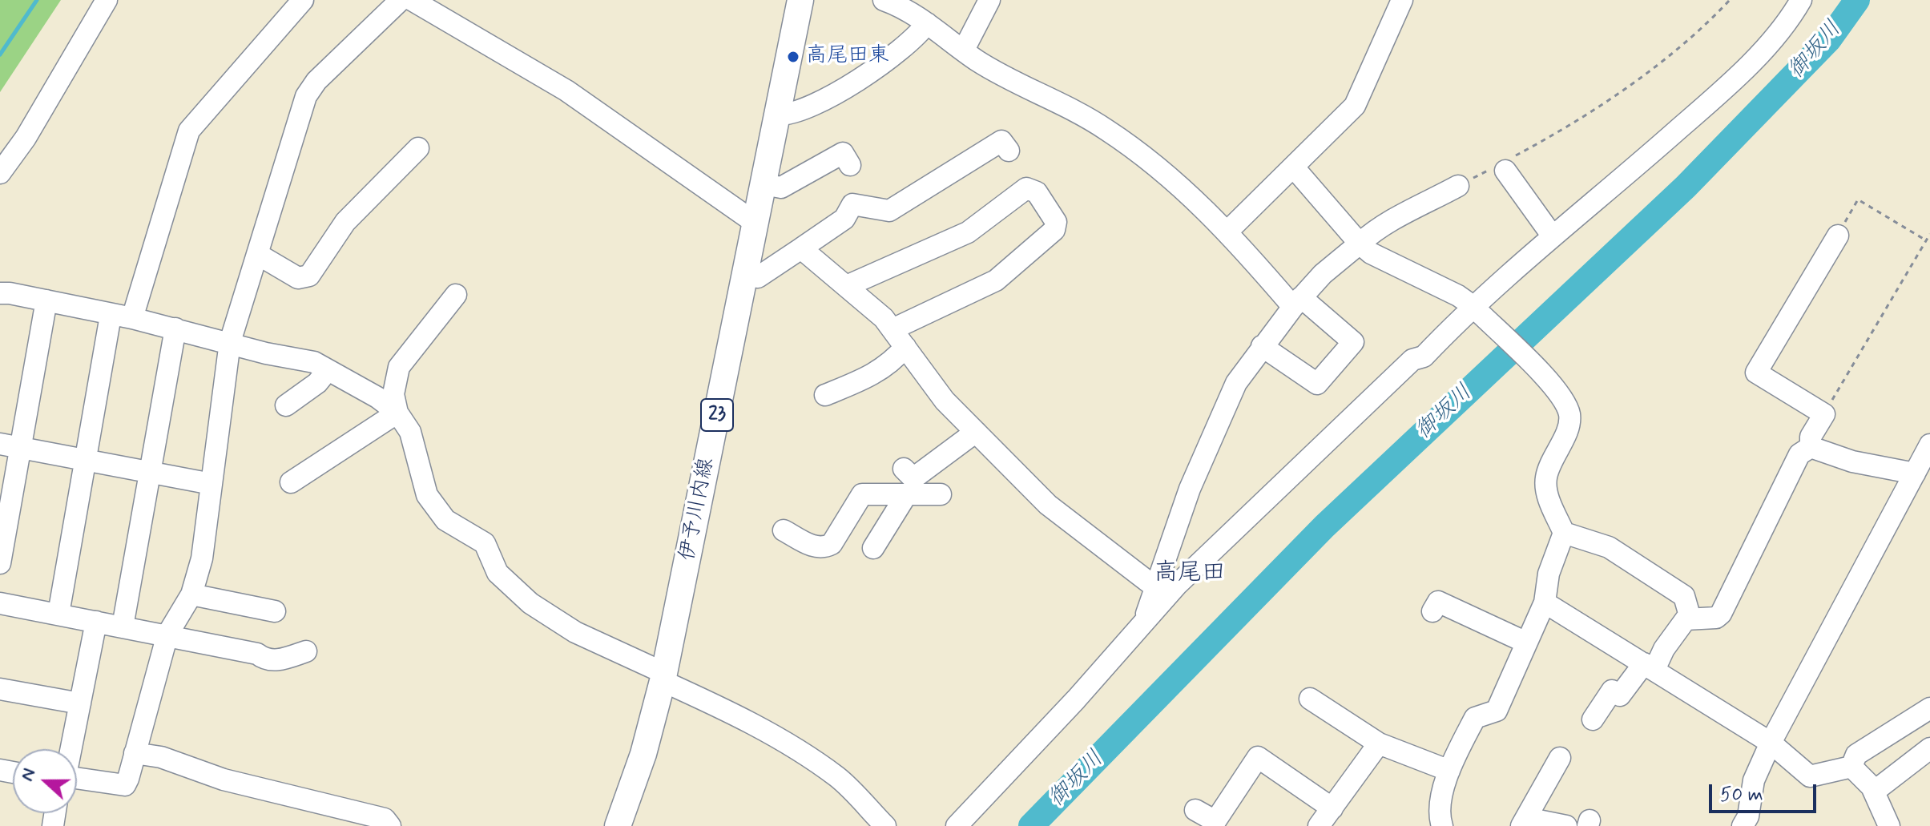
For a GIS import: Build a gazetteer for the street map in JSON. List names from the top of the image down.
{
  "streets": {
    "main road": ["23", "伊予川内線"]
  },
  "districts": ["高尾田"],
  "water": ["御坂川"],
  "places": ["高尾田東"],
  "scale_bar": "50 m",
  "north": "left"
}
